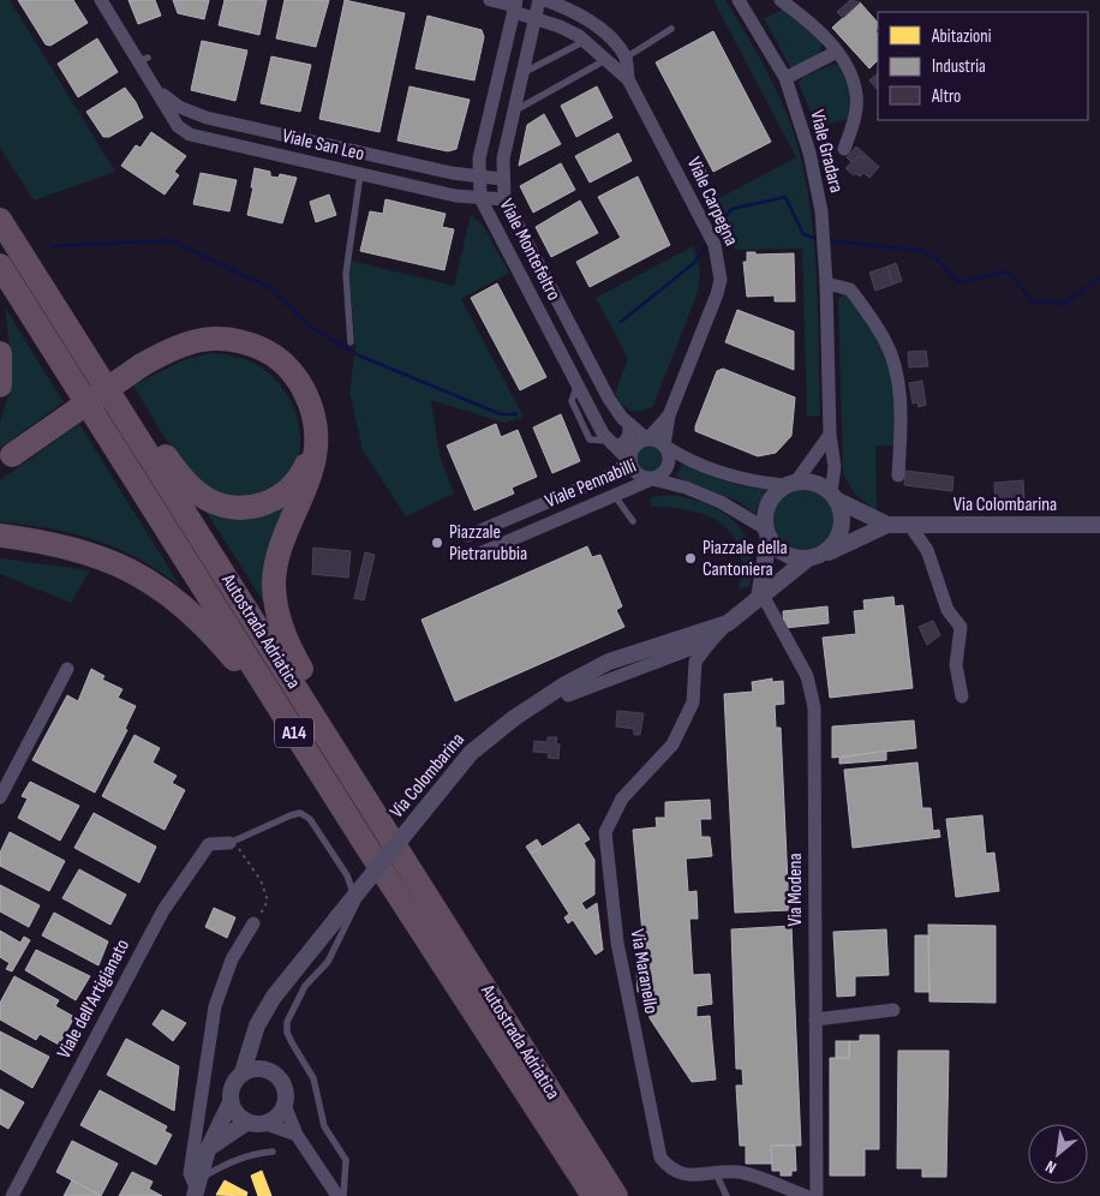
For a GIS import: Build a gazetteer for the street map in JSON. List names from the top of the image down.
{
  "streets": {
    "highway": ["Autostrada Adriatica", "A14"],
    "street": [
      "Viale San Leo",
      "Viale Gradara",
      "Viale Carpegna",
      "Viale Montefeltro",
      "Viale Pennabilli",
      "Via Colombarina",
      "Via Modena",
      "Via Maranello",
      "Viale dell'Artigianato"
    ]
  },
  "crossings": [
    ["Viale San Leo", "Viale Montefeltro"],
    ["Viale Carpegna", "Viale Montefeltro"],
    ["Viale Carpegna", "Viale Pennabilli"],
    ["Viale Montefeltro", "Viale Pennabilli"],
    ["Via Colombarina", "Via Modena"],
    ["Via Colombarina", "Via Maranello"]
  ],
  "places": ["Piazzale Pietrarubbia", "Piazzale della Cantoniera"],
  "legend": ["Abitazioni", "Industria", "Altro"],
  "north": "bottom left"
}
